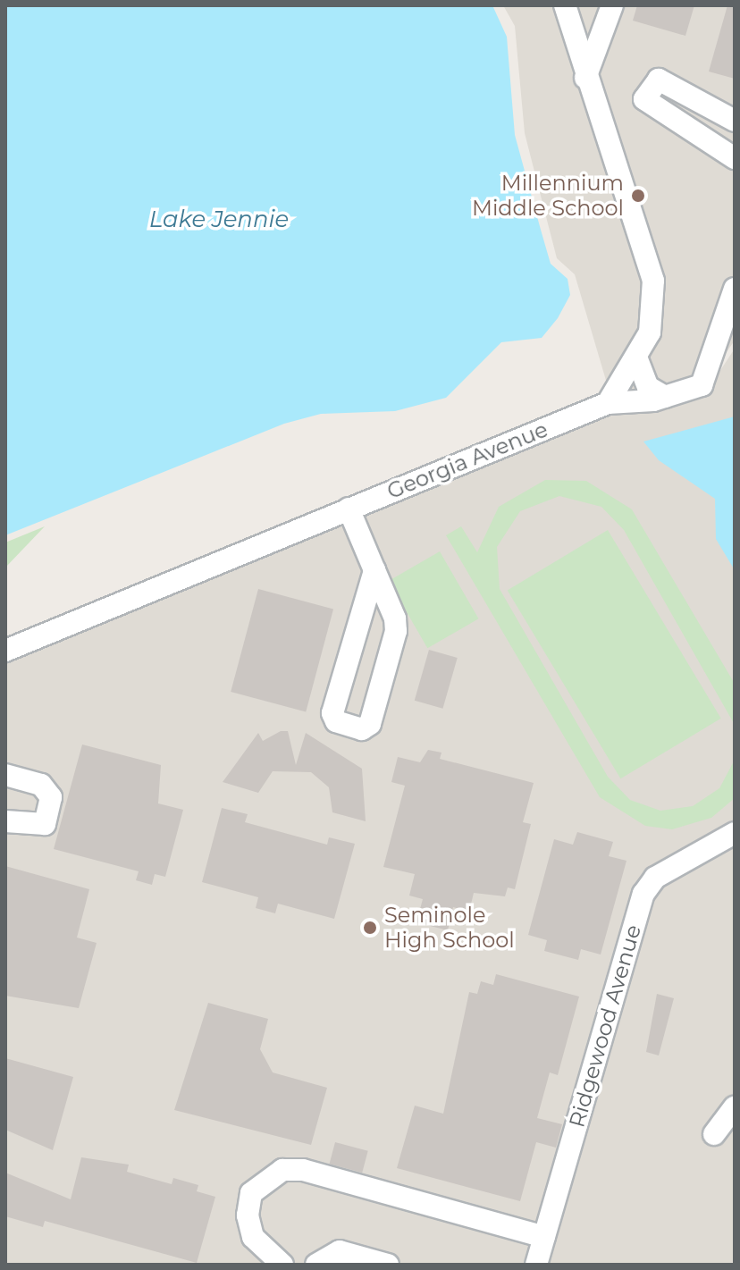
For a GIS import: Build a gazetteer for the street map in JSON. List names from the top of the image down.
{
  "streets": {
    "street": ["Georgia Avenue", "Ridgewood Avenue"]
  },
  "water": ["Lake Jennie"],
  "places": ["Millennium Middle School", "Seminole High School"]
}
